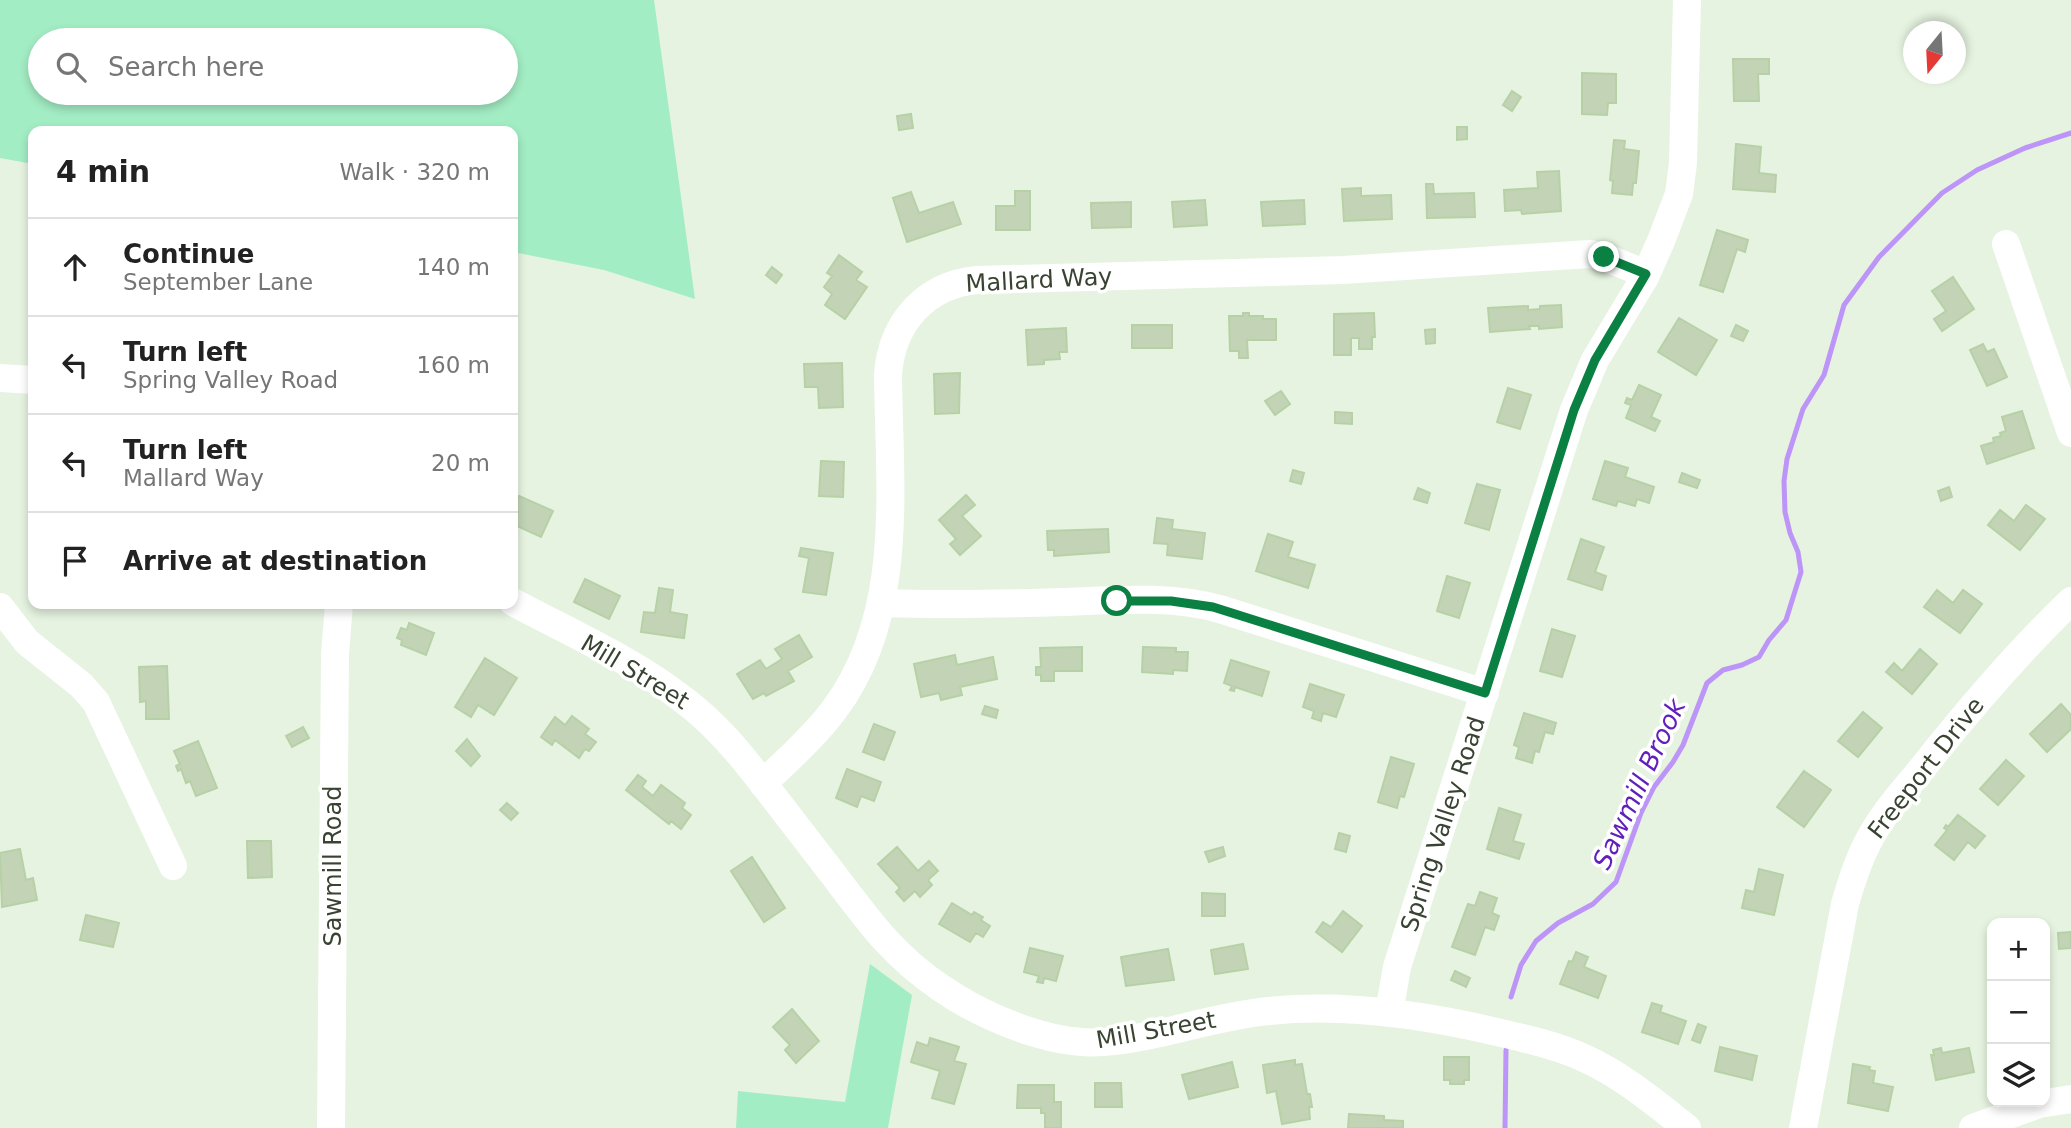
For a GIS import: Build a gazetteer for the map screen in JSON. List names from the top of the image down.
{
  "streets": {
    "street": [
      "Mallard Way",
      "Mill Street",
      "Freeport Drive",
      "Spring Valley Road",
      "Sawmill Road"
    ]
  },
  "crossings": [
    ["Mallard Way", "Mill Street"],
    ["Mallard Way", "Spring Valley Road"],
    ["Mill Street", "Spring Valley Road"]
  ],
  "water": ["Sawmill Brook"],
  "north": "bottom",
  "page": {
    "search": "Search here",
    "heading": ["4 min", "Walk · 320 m"],
    "list": [
      ["Continue", "September Lane", "140 m"],
      ["Turn left", "Spring Valley Road", "160 m"],
      ["Turn left", "Mallard Way", "20 m"],
      "Arrive at destination"
    ],
    "map_buttons": ["+", "−"]
  }
}
